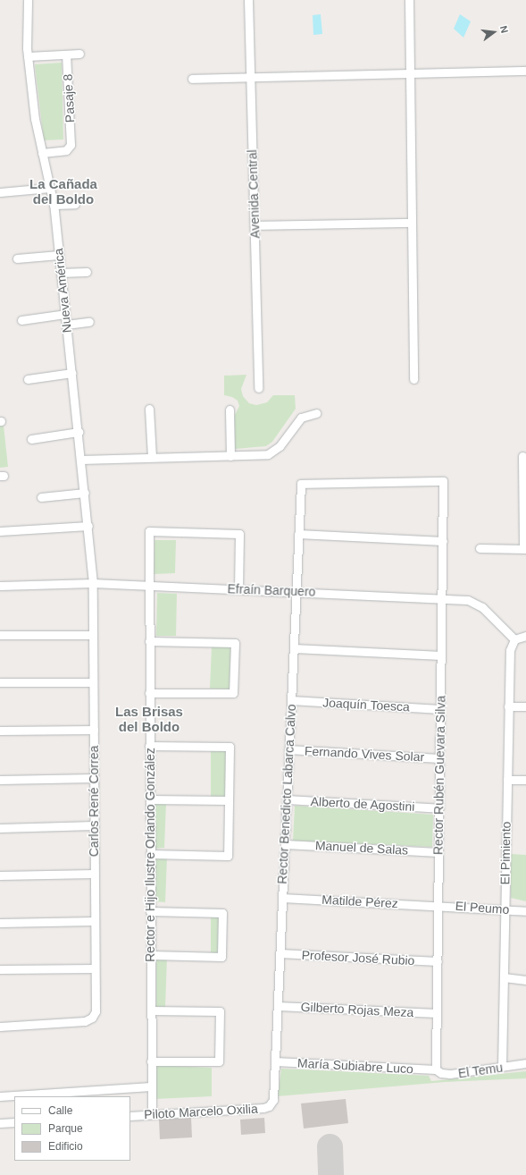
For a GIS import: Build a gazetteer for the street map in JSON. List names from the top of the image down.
{
  "streets": {
    "street": [
      "Pasaje 8",
      "Avenida Central",
      "Nueva América",
      "Efraín Barquero",
      "Joaquín Toesca",
      "Fernando Vives Solar",
      "Rector Rubén Guevara Silva",
      "Rector Benedicto Labarca Calvo",
      "Carlos René Correa",
      "Alberto de Agostini",
      "Manuel de Salas",
      "El Pimiento",
      "Rector e Hijo Ilustre Orlando González",
      "Matilde Pérez",
      "El Peumo",
      "Profesor José Rubio",
      "Gilberto Rojas Meza",
      "María Subiabre Luco",
      "El Temu",
      "Piloto Marcelo Oxilia"
    ]
  },
  "crossings": [
    ["Pasaje 8", "Nueva América"],
    ["Nueva América", "Efraín Barquero"],
    ["Nueva América", "Carlos René Correa"],
    ["Efraín Barquero", "Rector Rubén Guevara Silva"],
    ["Efraín Barquero", "Rector Benedicto Labarca Calvo"],
    ["Efraín Barquero", "Carlos René Correa"],
    ["Efraín Barquero", "El Pimiento"],
    ["Efraín Barquero", "Rector e Hijo Ilustre Orlando González"],
    ["Joaquín Toesca", "Rector Rubén Guevara Silva"],
    ["Joaquín Toesca", "Rector Benedicto Labarca Calvo"],
    ["Fernando Vives Solar", "Rector Rubén Guevara Silva"],
    ["Fernando Vives Solar", "Rector Benedicto Labarca Calvo"],
    ["Rector Rubén Guevara Silva", "Rector Benedicto Labarca Calvo"],
    ["Rector Rubén Guevara Silva", "Alberto de Agostini"],
    ["Rector Rubén Guevara Silva", "Manuel de Salas"],
    ["Rector Rubén Guevara Silva", "Matilde Pérez"],
    ["Rector Rubén Guevara Silva", "El Peumo"],
    ["Rector Rubén Guevara Silva", "Profesor José Rubio"],
    ["Rector Rubén Guevara Silva", "Gilberto Rojas Meza"],
    ["Rector Rubén Guevara Silva", "María Subiabre Luco"],
    ["Rector Rubén Guevara Silva", "El Temu"],
    ["Rector Benedicto Labarca Calvo", "Alberto de Agostini"],
    ["Rector Benedicto Labarca Calvo", "Manuel de Salas"],
    ["Rector Benedicto Labarca Calvo", "Matilde Pérez"],
    ["Rector Benedicto Labarca Calvo", "Profesor José Rubio"],
    ["Rector Benedicto Labarca Calvo", "Gilberto Rojas Meza"],
    ["Rector Benedicto Labarca Calvo", "María Subiabre Luco"],
    ["Rector Benedicto Labarca Calvo", "Piloto Marcelo Oxilia"],
    ["El Pimiento", "El Peumo"],
    ["El Pimiento", "El Temu"],
    ["Rector e Hijo Ilustre Orlando González", "Piloto Marcelo Oxilia"],
    ["Matilde Pérez", "El Peumo"],
    ["María Subiabre Luco", "El Temu"]
  ],
  "districts": ["La Cañada del Boldo", "Las Brisas del Boldo"],
  "legend": ["Calle", "Parque", "Edificio"],
  "north": "right"
}
